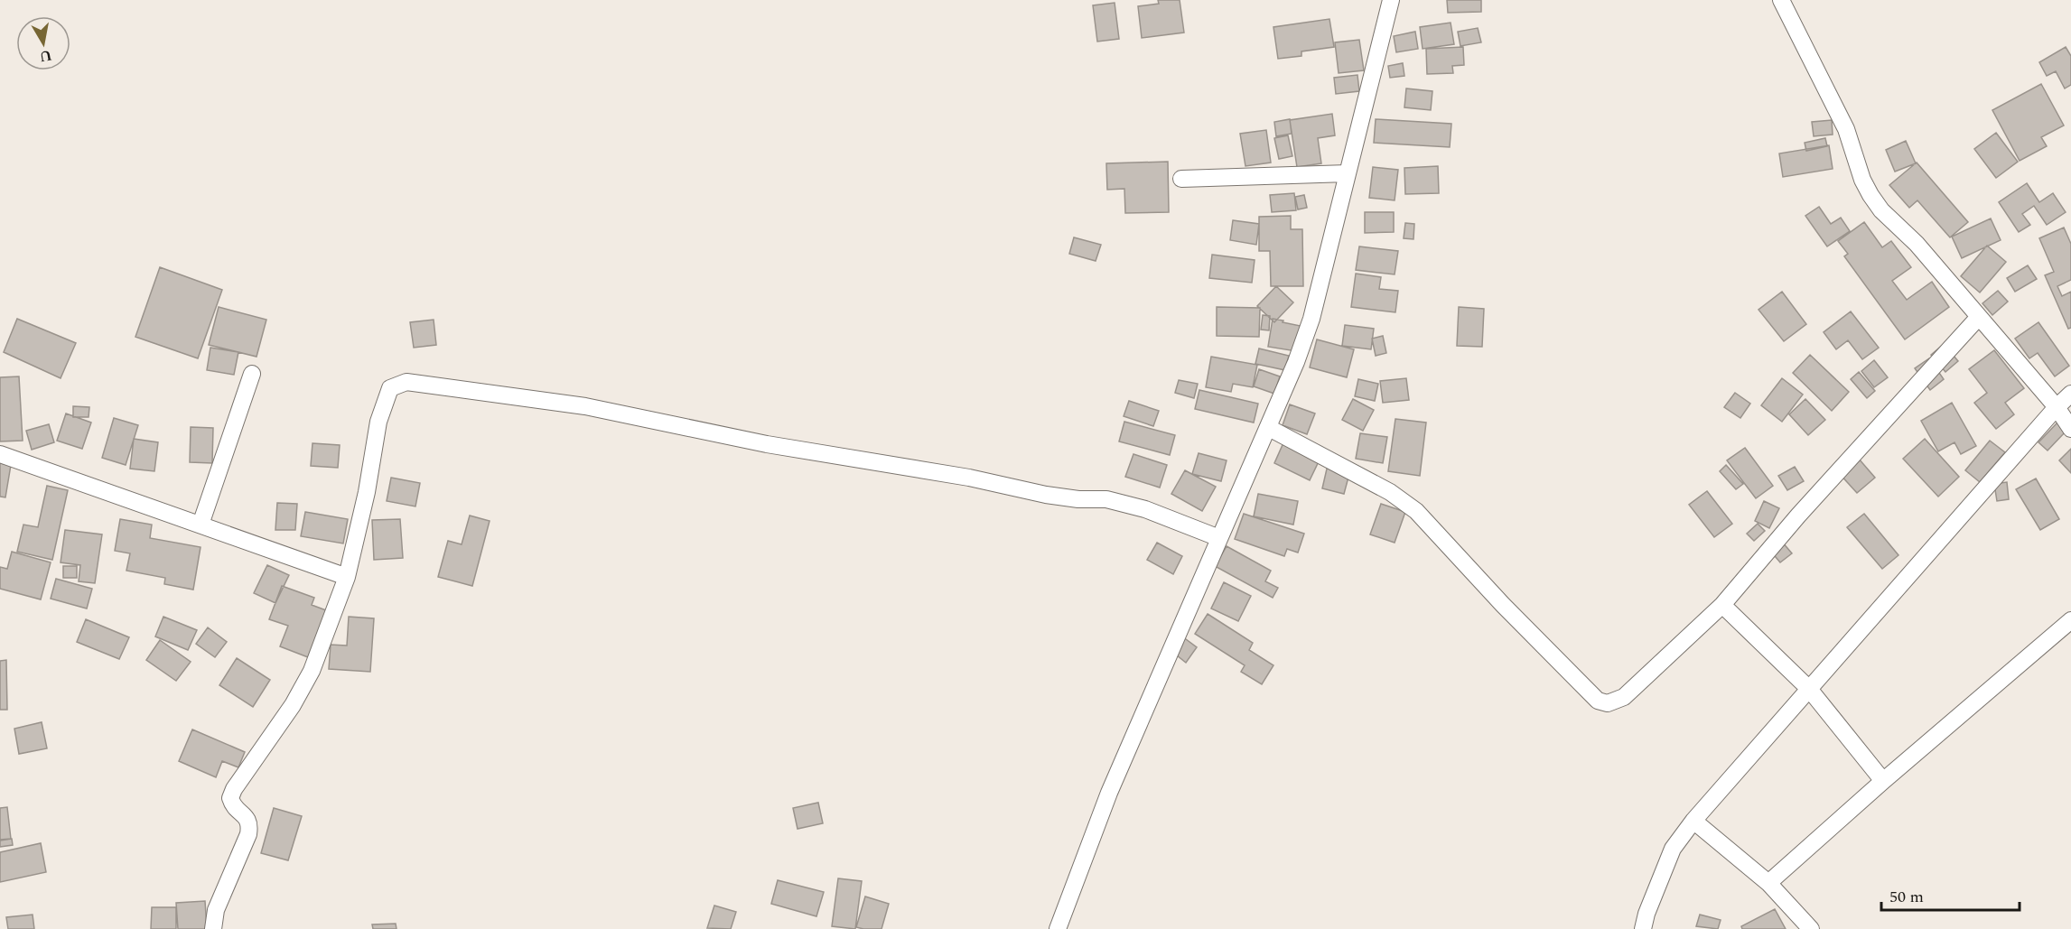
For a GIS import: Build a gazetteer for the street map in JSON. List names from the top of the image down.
{
  "scale_bar": "50 m",
  "north": "bottom"
}
